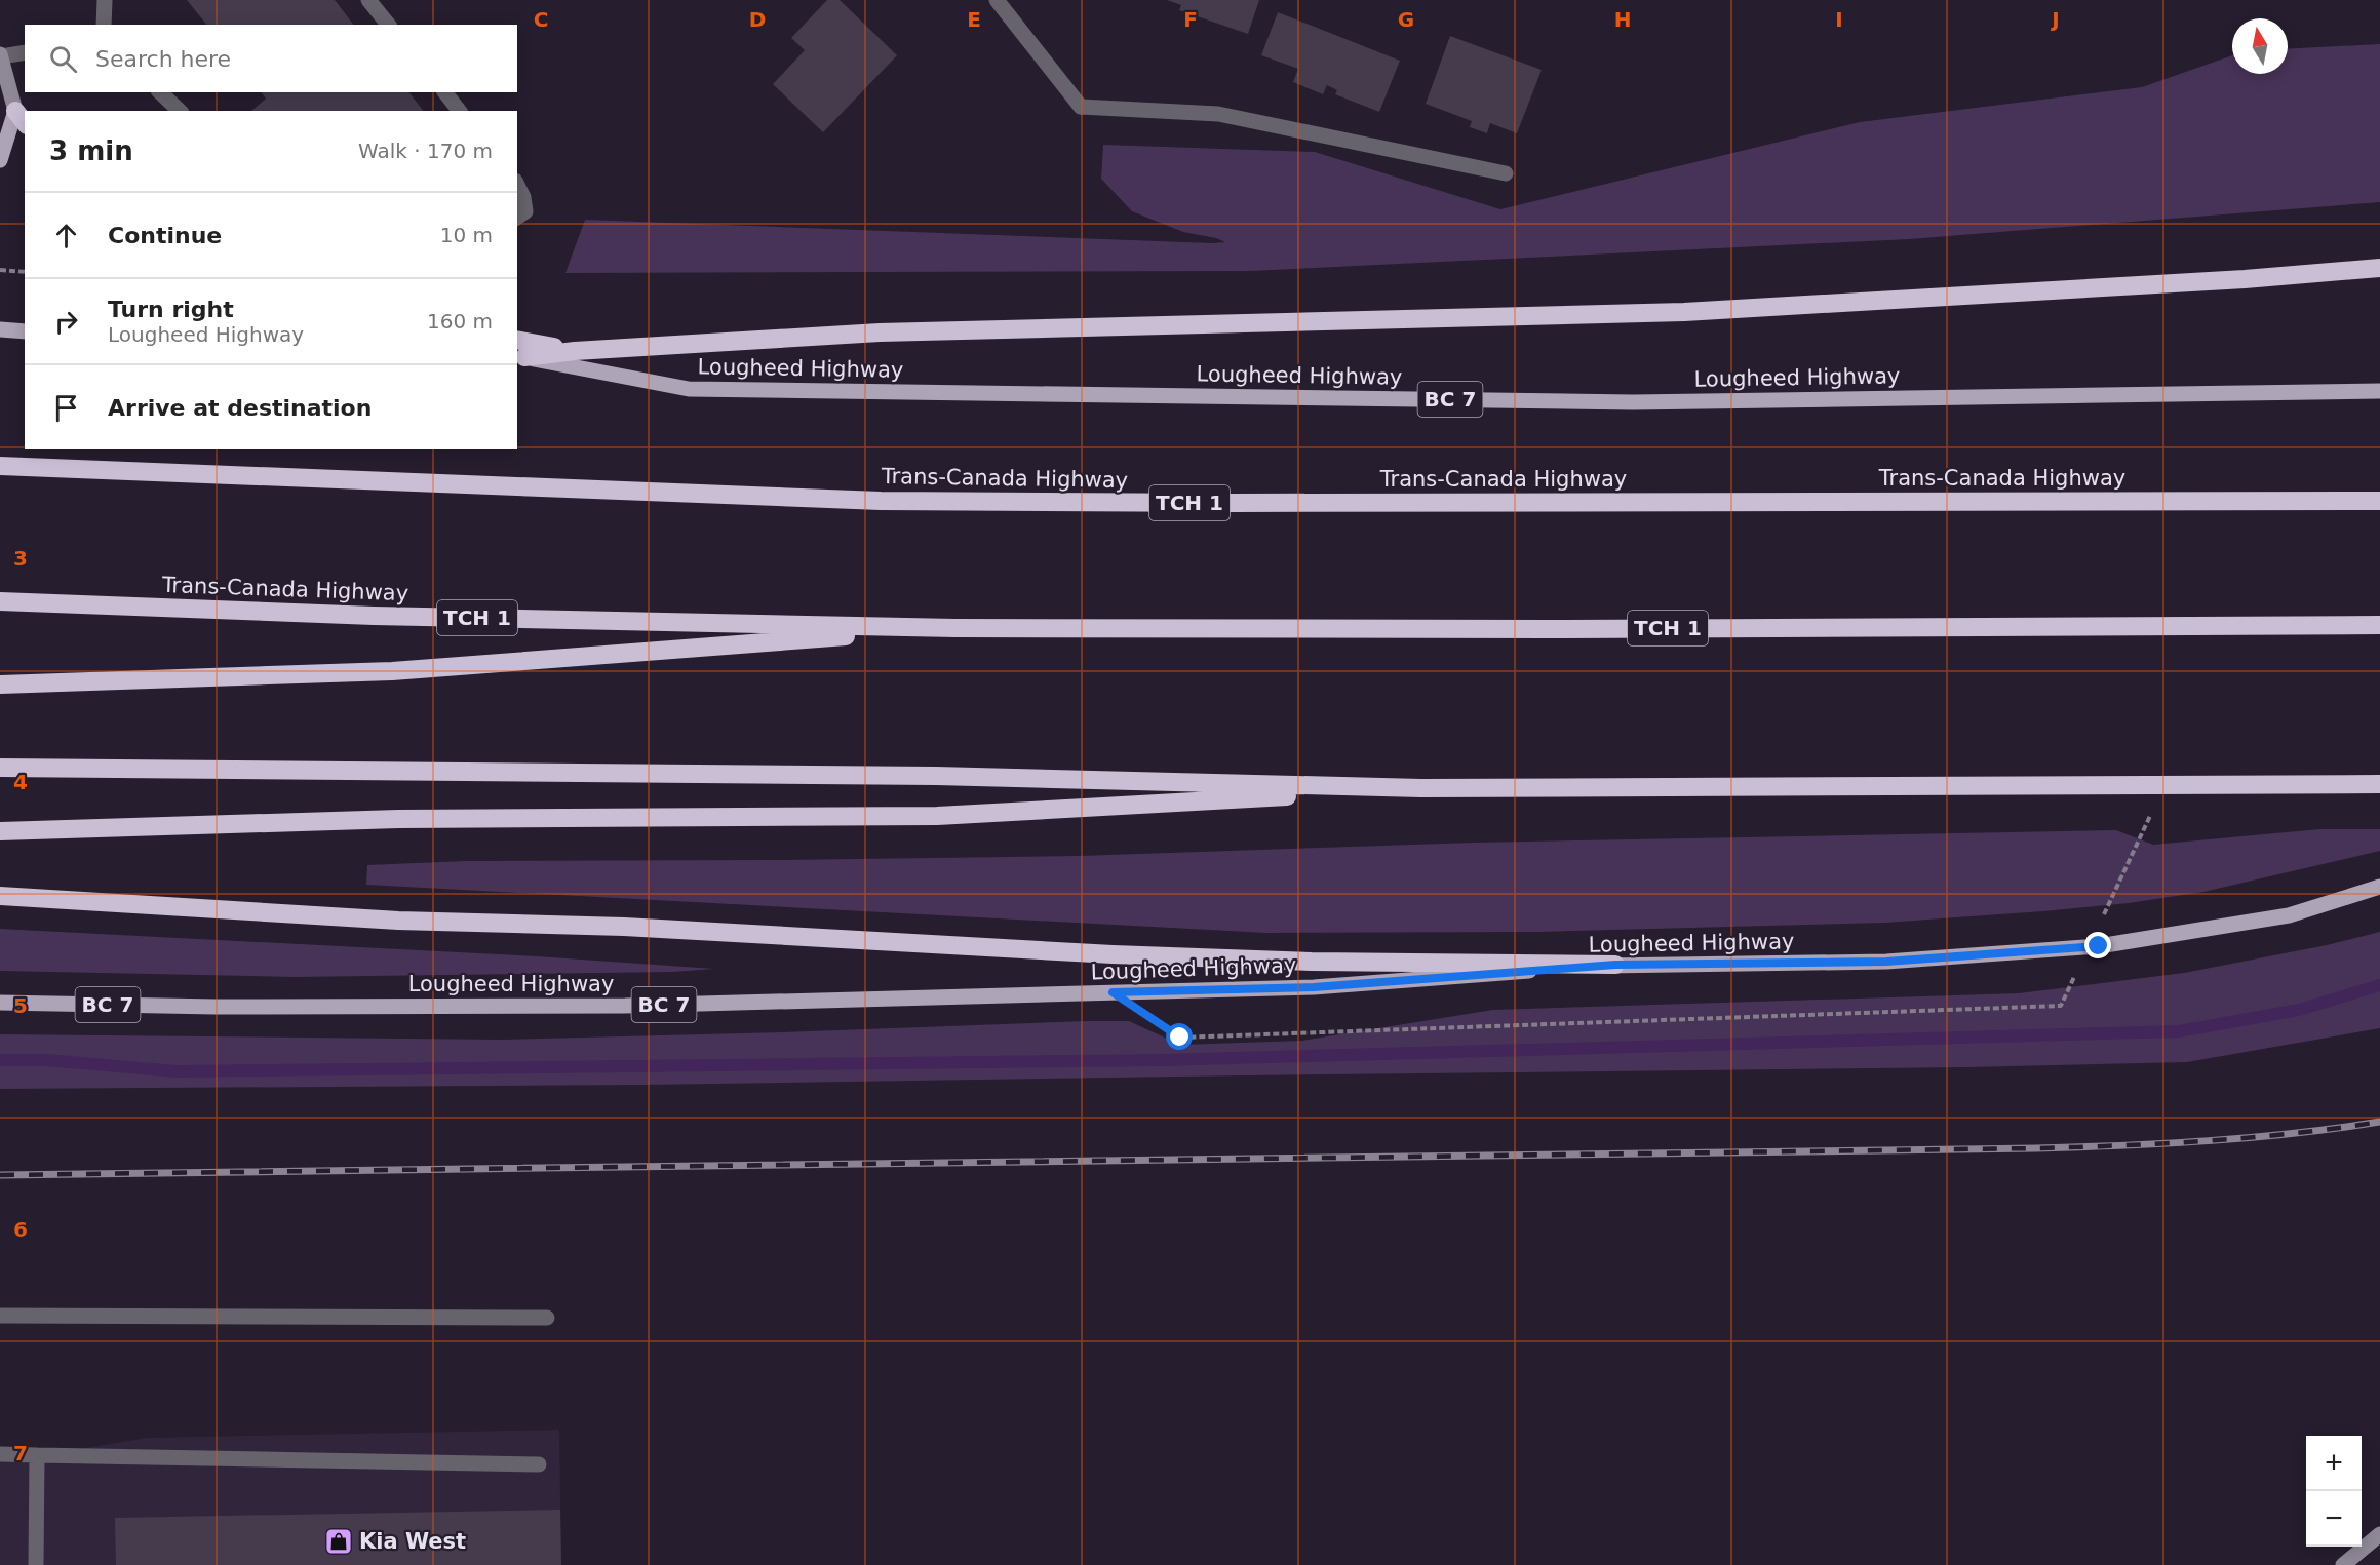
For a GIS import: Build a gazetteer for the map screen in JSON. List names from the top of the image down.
{
  "streets": {
    "highway": ["Trans-Canada Highway", "TCH 1"],
    "main road": ["Lougheed Highway", "BC 7"]
  },
  "places": {
    "shop": ["Kia West"]
  },
  "north": "top",
  "page": {
    "search": "Search here",
    "heading": ["3 min", "Walk · 170 m"],
    "list": [
      ["Continue", "10 m"],
      ["Turn right", "Lougheed Highway", "160 m"],
      "Arrive at destination"
    ],
    "map_buttons": ["+", "−"]
  },
  "grid": {
    "columns": [
      "C",
      "D",
      "E",
      "F",
      "G",
      "H",
      "I",
      "J"
    ],
    "rows": [
      "3",
      "4",
      "5",
      "6",
      "7"
    ]
  }
}
